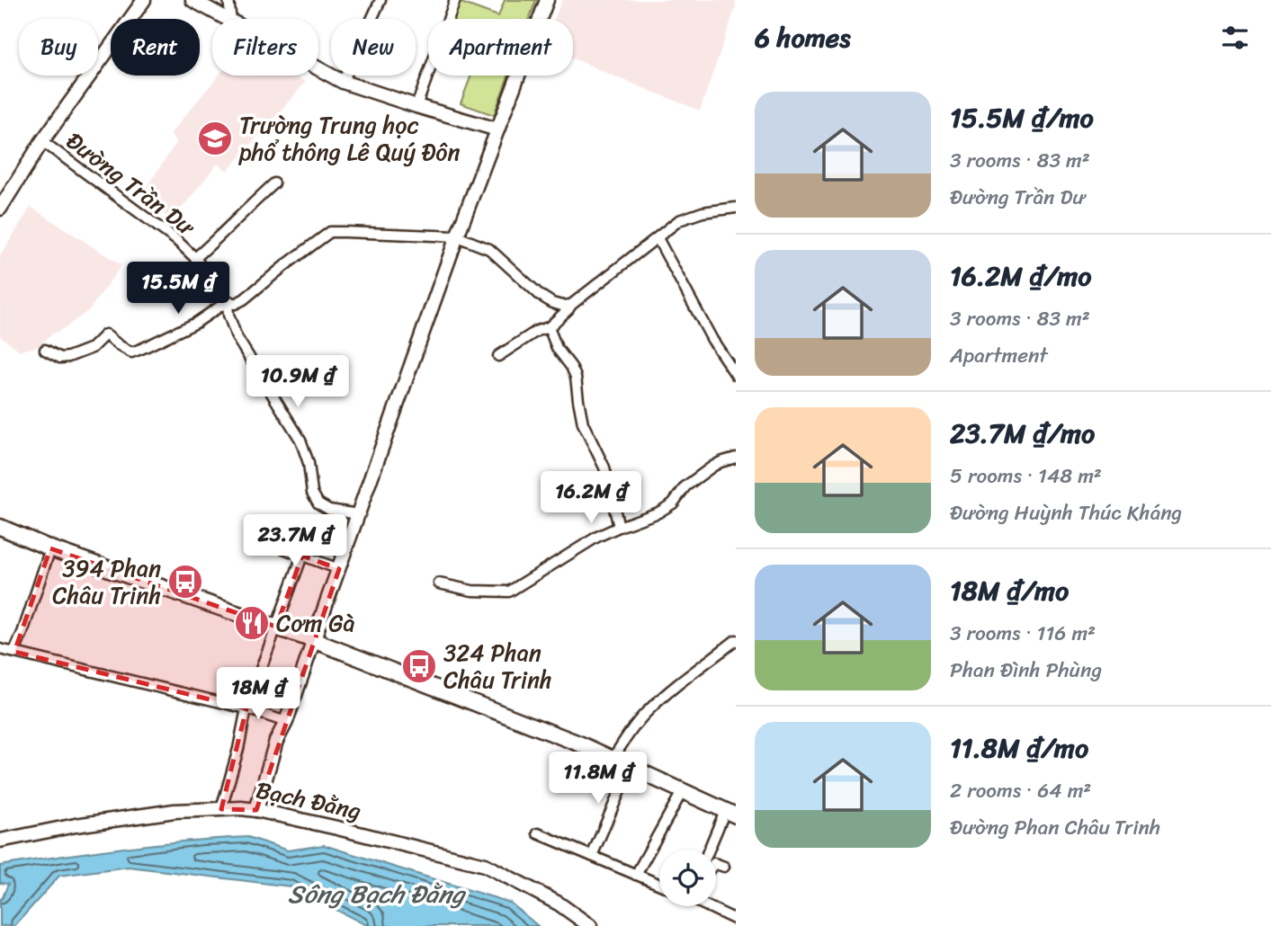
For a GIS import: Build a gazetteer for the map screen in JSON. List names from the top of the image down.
{
  "streets": {
    "street": ["Đường Trần Dư", "Bạch Đằng"]
  },
  "water": ["Sông Bạch Đằng"],
  "places": {
    "school or university": ["Trường Trung học phổ thông Lê Quý Đôn"],
    "bus stop": ["394 Phan Châu Trinh", "324 Phan Châu Trinh"],
    "restaurant": ["Cơm Gà"]
  },
  "page": {
    "heading": "6 homes",
    "chip": [
      "Buy",
      "Rent",
      "Filters",
      "New",
      "Apartment"
    ],
    "list": [
      {
        "name": "15.5M ₫/mo",
        "note": "3 rooms · 83 m² · Đường Trần Dư"
      },
      {
        "name": "16.2M ₫/mo",
        "note": "3 rooms · 83 m² · Apartment"
      },
      {
        "name": "23.7M ₫/mo",
        "note": "5 rooms · 148 m² · Đường Huỳnh Thúc Kháng"
      },
      {
        "name": "18M ₫/mo",
        "note": "3 rooms · 116 m² · Phan Đình Phùng"
      },
      {
        "name": "11.8M ₫/mo",
        "note": "2 rooms · 64 m² · Đường Phan Châu Trinh"
      }
    ],
    "price": [
      "15.5M ₫",
      "10.9M ₫",
      "16.2M ₫",
      "23.7M ₫",
      "18M ₫",
      "11.8M ₫"
    ]
  }
}
